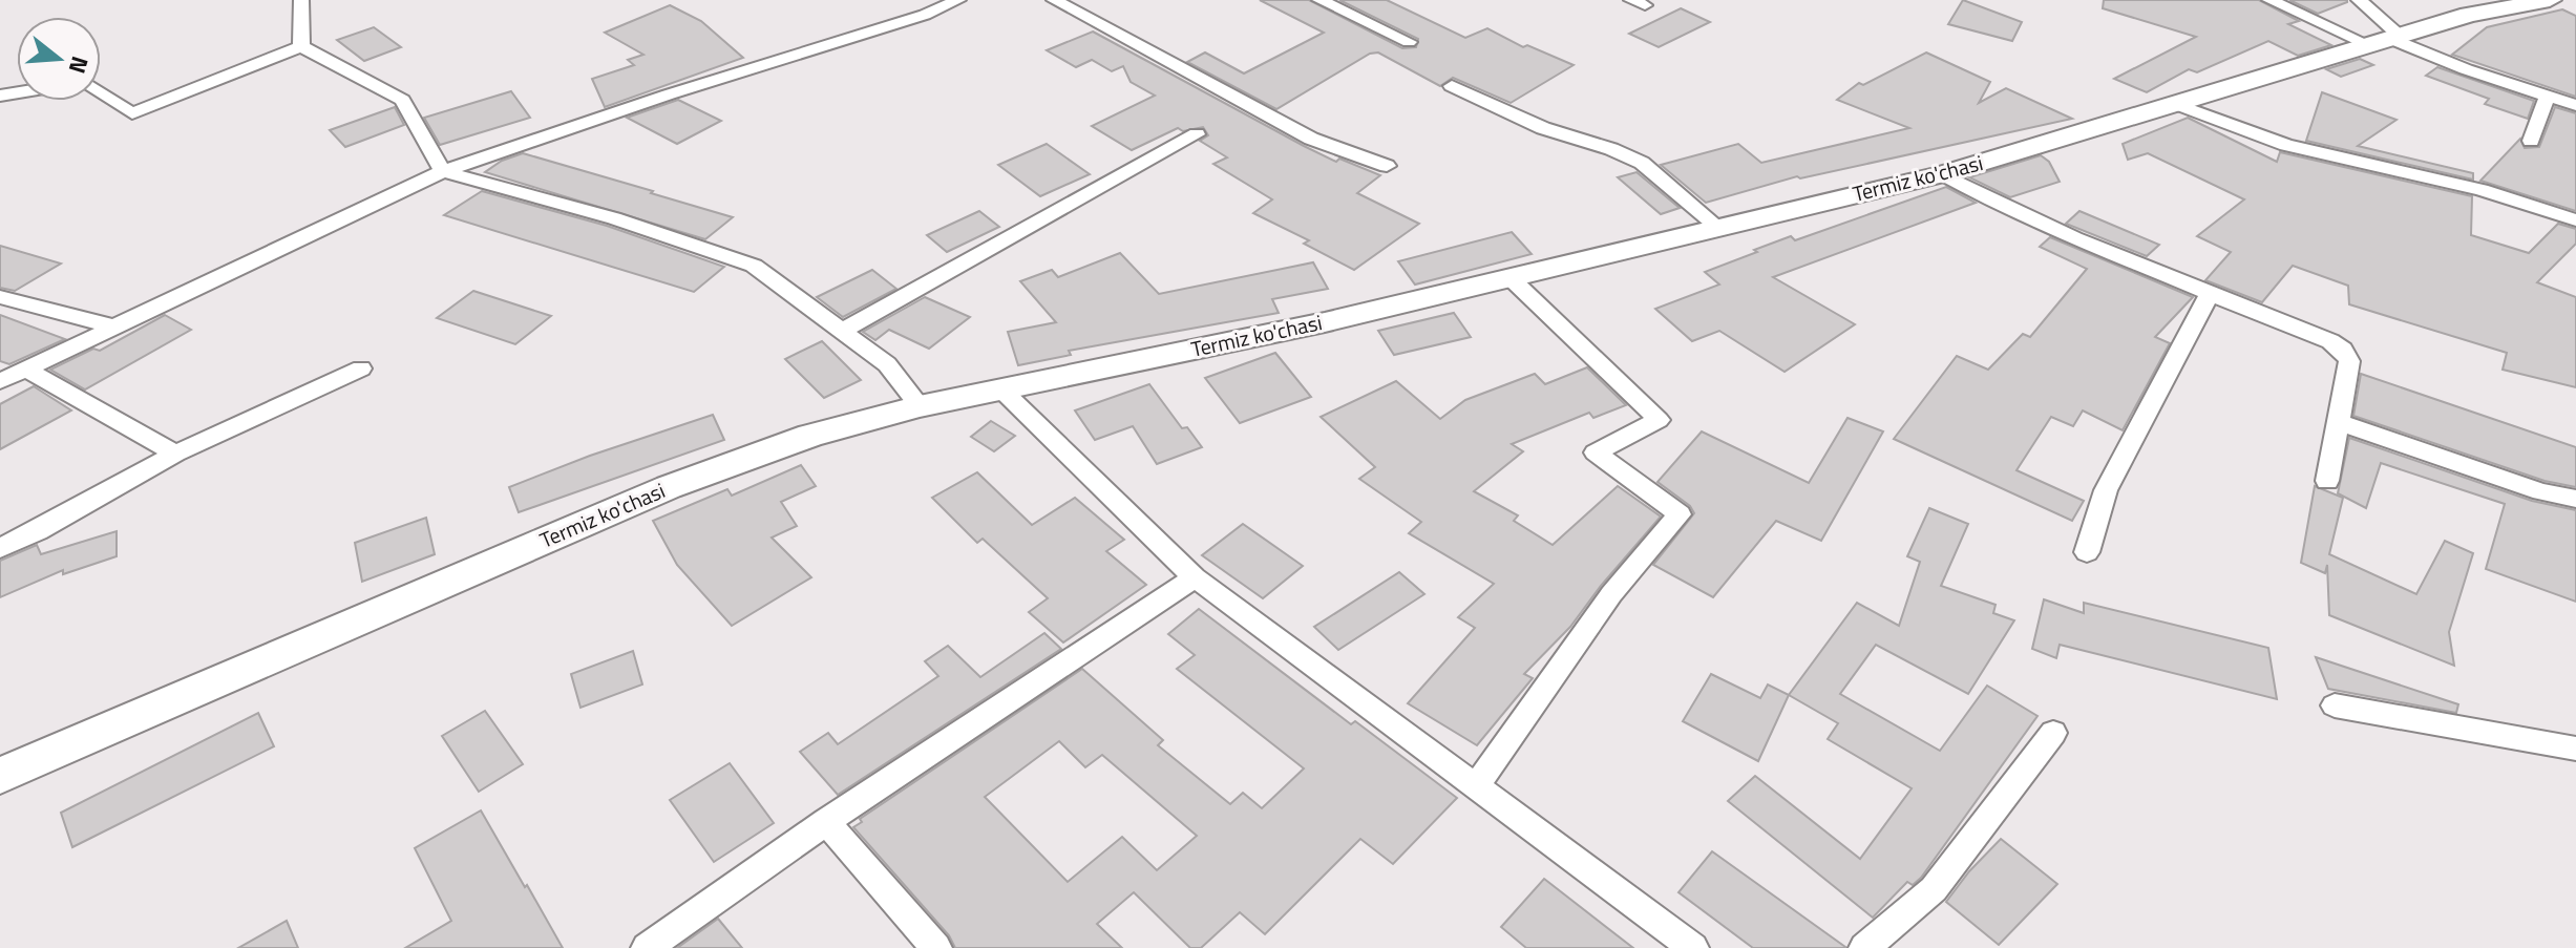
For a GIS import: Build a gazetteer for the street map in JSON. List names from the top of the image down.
{
  "streets": {
    "main road": ["Termiz ko'chasi"]
  },
  "north": "right"
}
